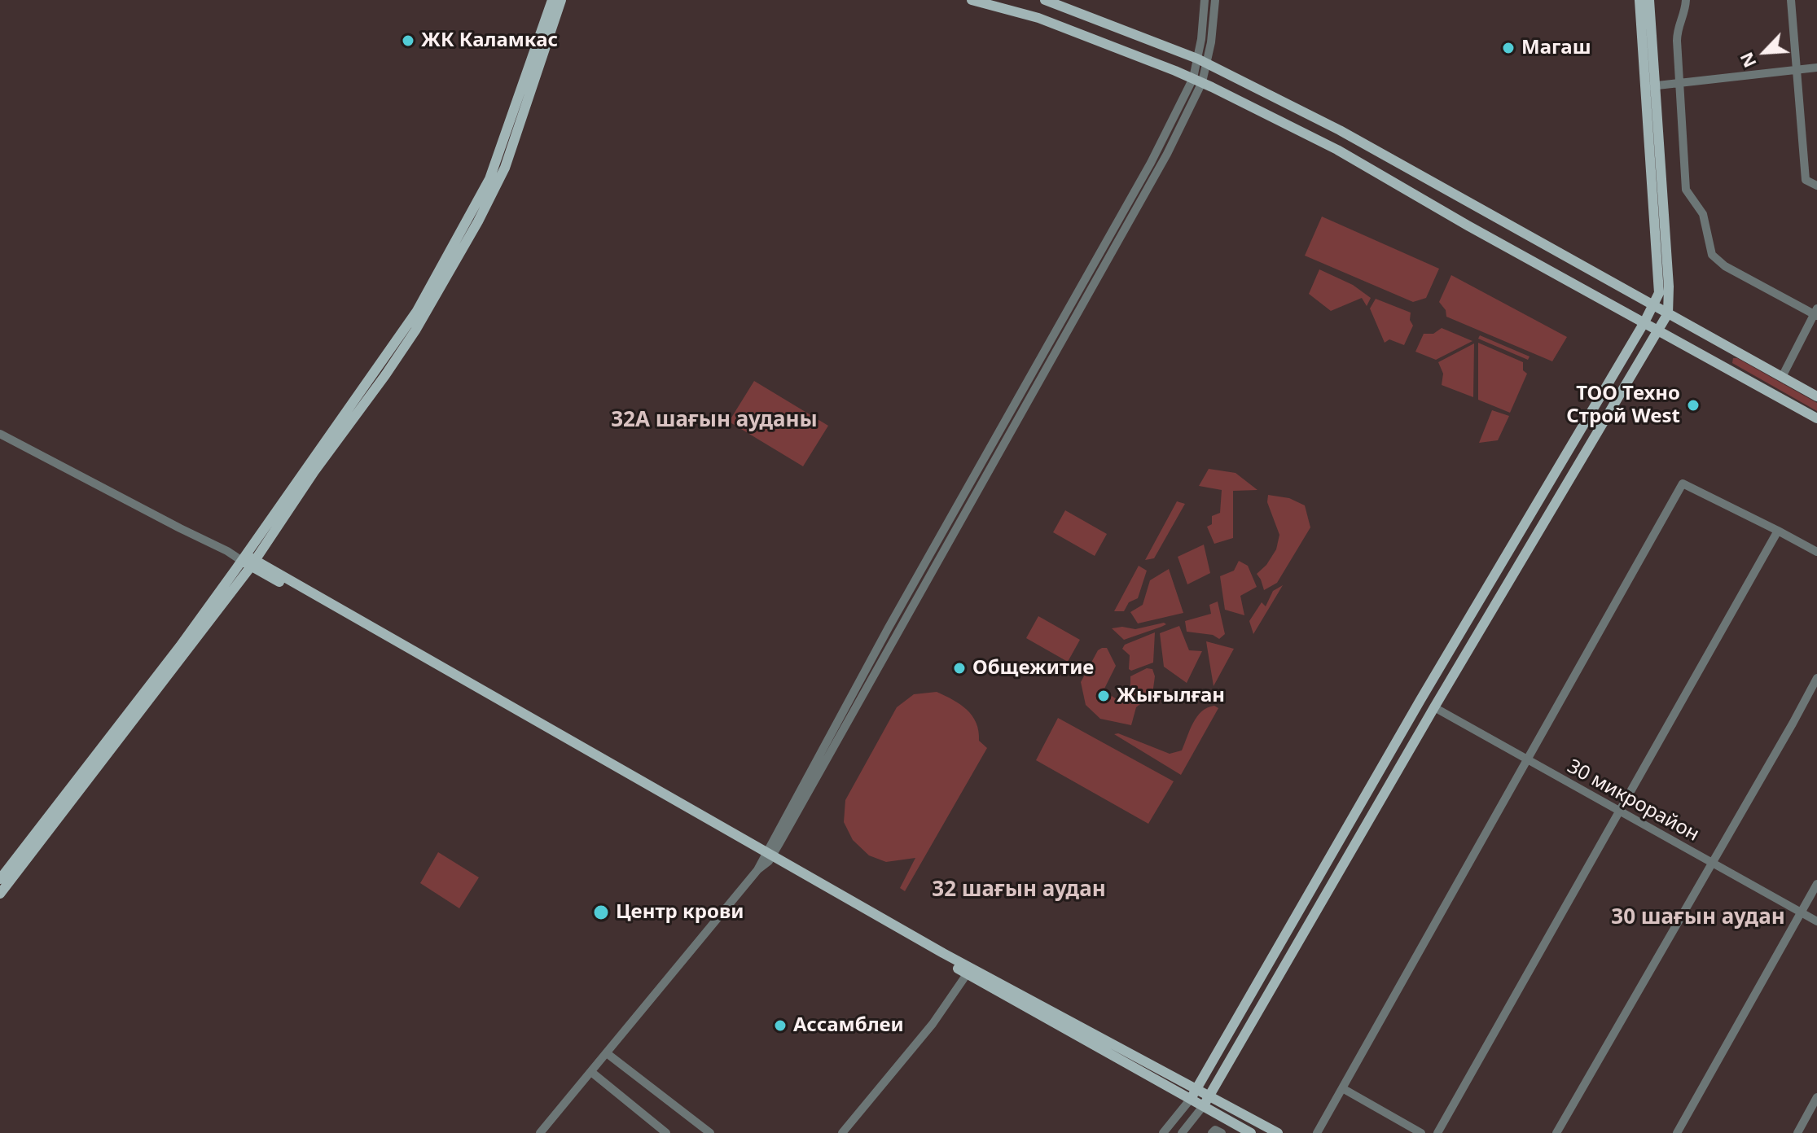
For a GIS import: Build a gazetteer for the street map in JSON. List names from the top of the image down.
{
  "streets": {
    "street": ["30 микрорайон"]
  },
  "districts": ["32А шағын ауданы", "32 шағын аудан", "30 шағын аудан"],
  "places": [
    "ЖК Каламкас",
    "Магаш",
    "ТОО Техно Строй West",
    "Общежитие",
    "Жығылған",
    "Центр крови",
    "Ассамблеи"
  ],
  "north": "bottom left"
}
